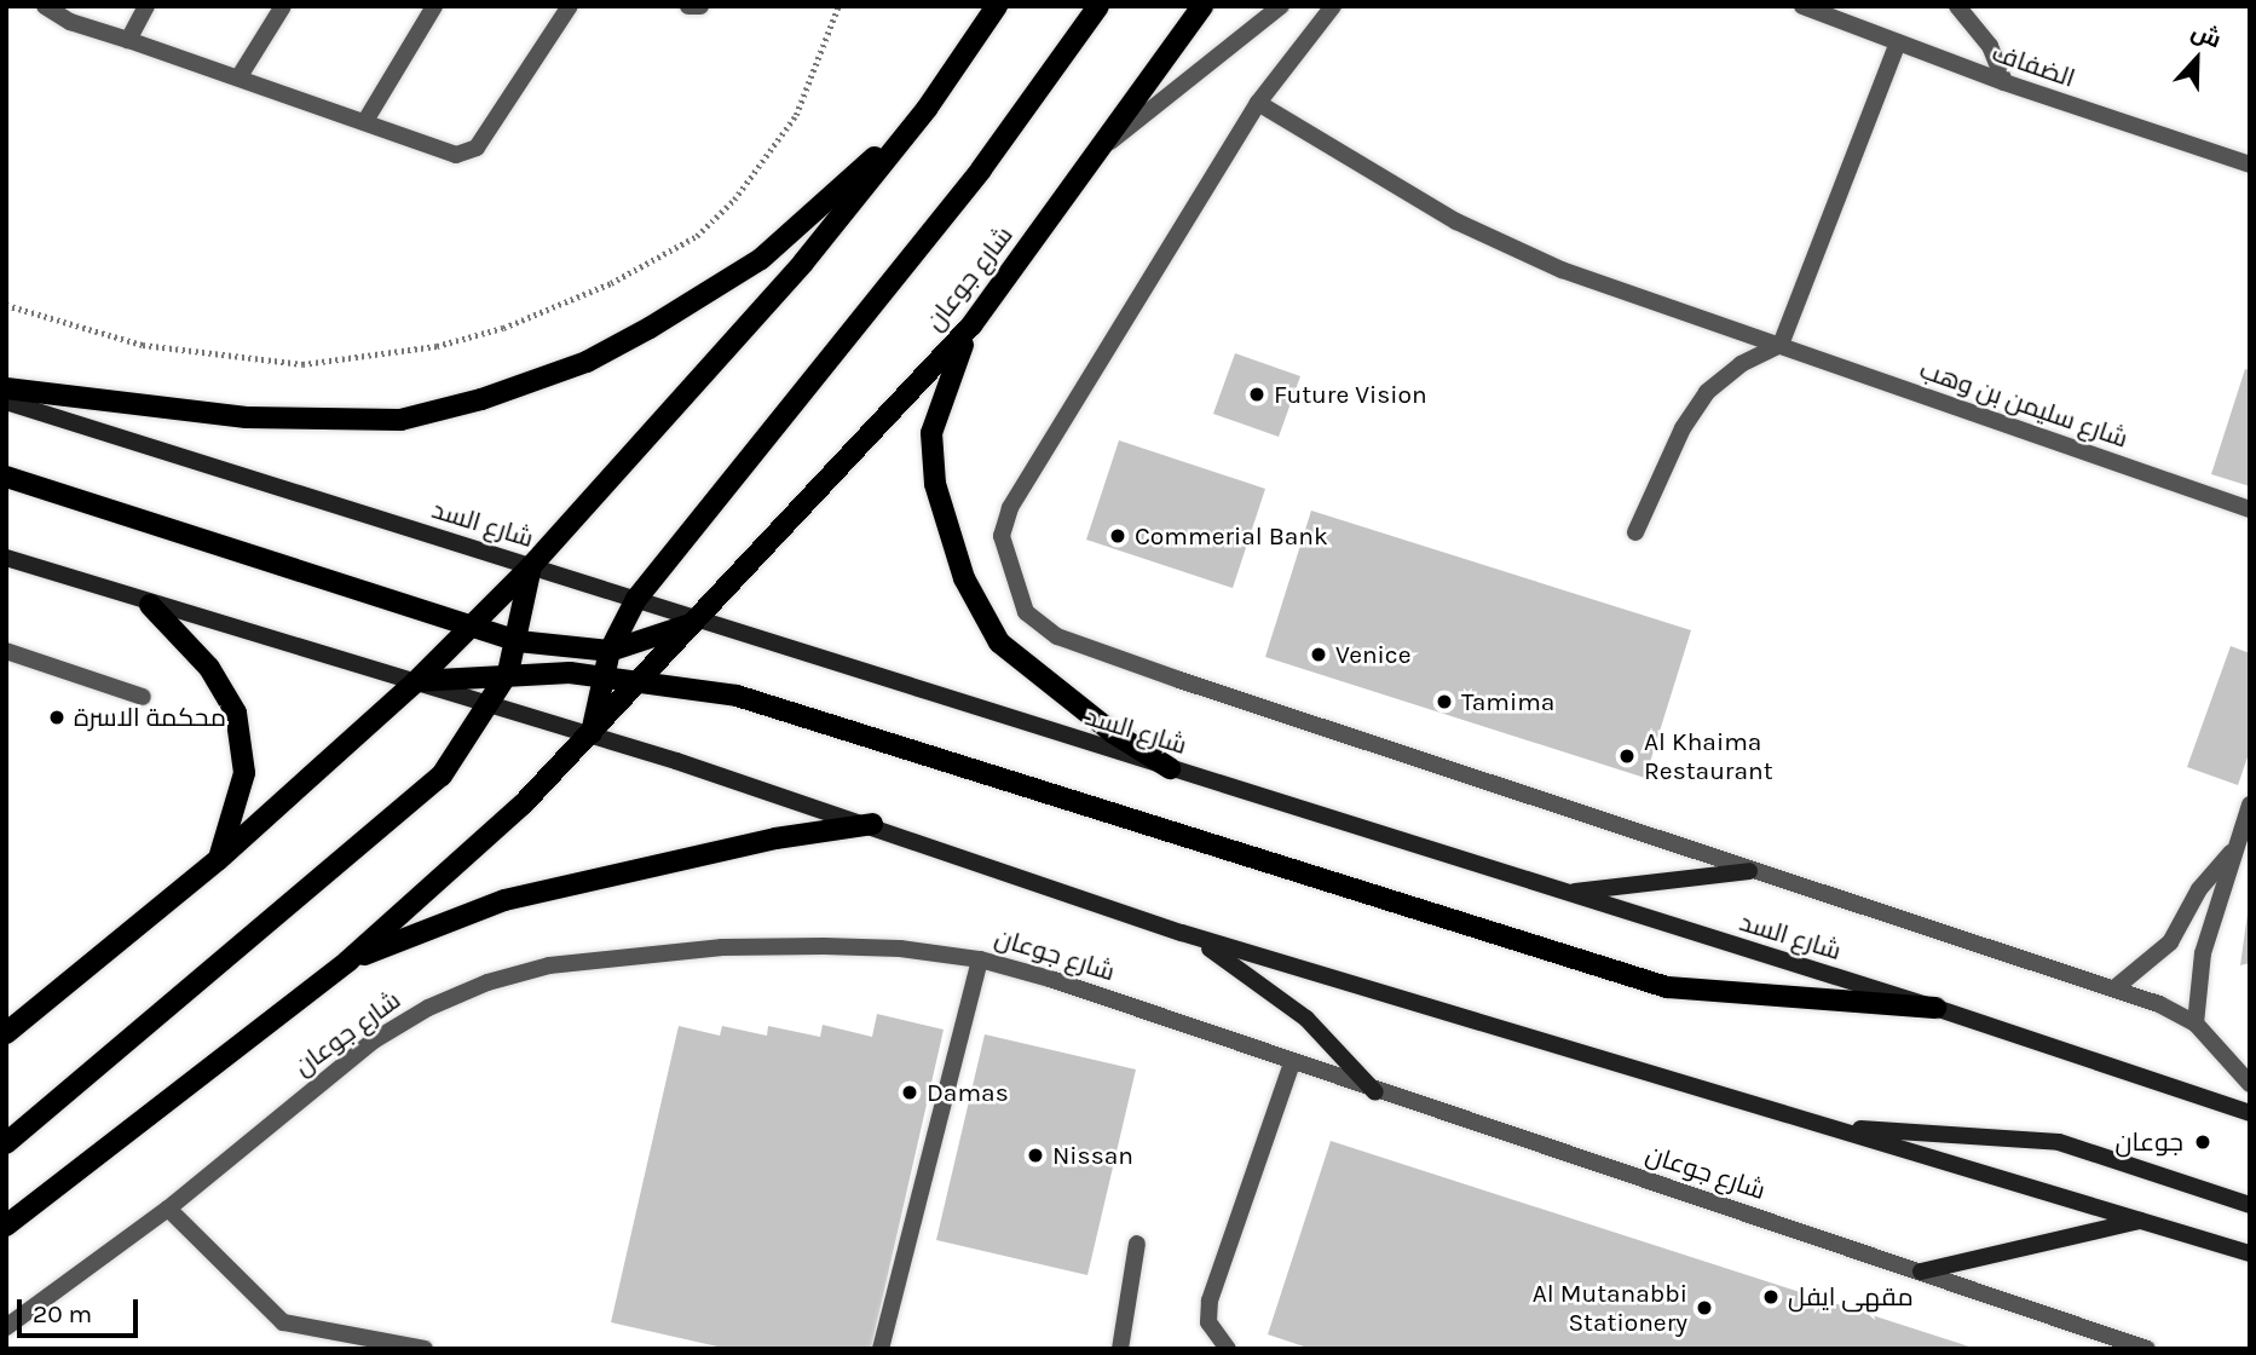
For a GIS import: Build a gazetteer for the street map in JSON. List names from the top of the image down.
{
  "streets": {
    "main road": ["شارع جوعان", "شارع السد"],
    "street": ["الضفاف", "شارع سليمن بن وهب"]
  },
  "crossings": [
    ["شارع جوعان", "شارع السد"],
    ["شارع سليمن بن وهب", "شارع السد"]
  ],
  "places": [
    "Future Vision",
    "Commerial Bank",
    "Venice",
    "Tamima",
    "محكمة الاسرة",
    "Al Khaima Restaurant",
    "Damas",
    "جوعان",
    "Nissan",
    "مقهى ايفل",
    "Al Mutanabbi Stationery"
  ],
  "scale_bar": "20 m",
  "north": "top"
}
